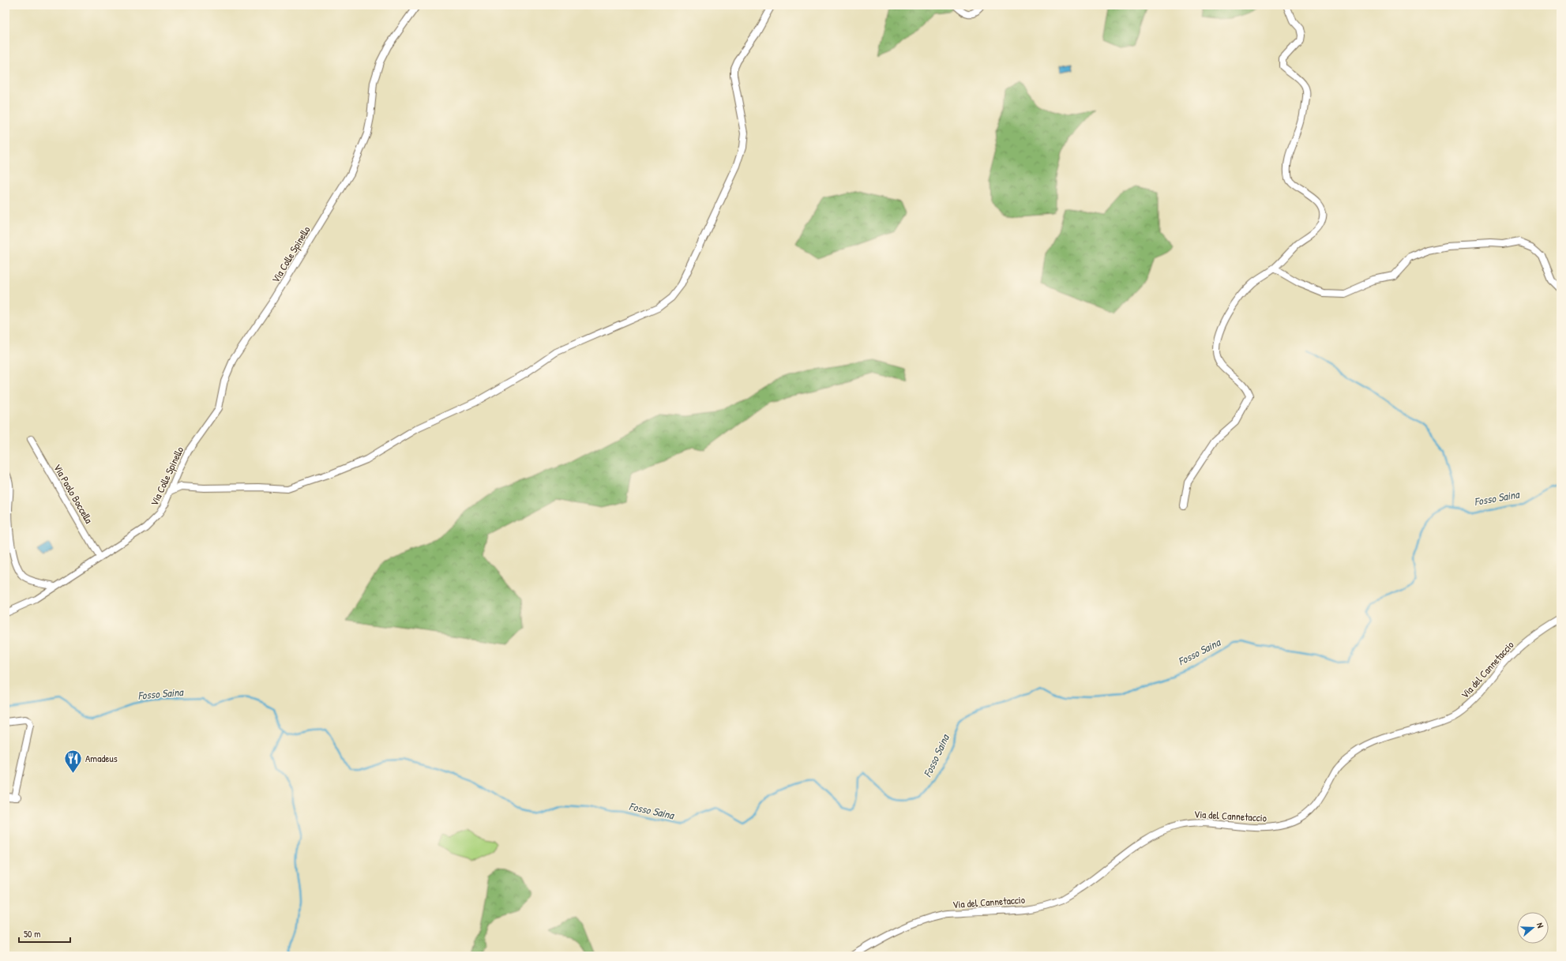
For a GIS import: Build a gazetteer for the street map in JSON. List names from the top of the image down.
{
  "streets": {
    "street": ["Via Colle Spinello", "Via Paolo Boccella", "Via del Cannetaccio"]
  },
  "crossings": [
    ["Via Colle Spinello", "Via Paolo Boccella"]
  ],
  "water": ["Fosso Saina"],
  "places": {
    "restaurant": ["Amadeus"]
  },
  "scale_bar": "50 m",
  "north": "right"
}
